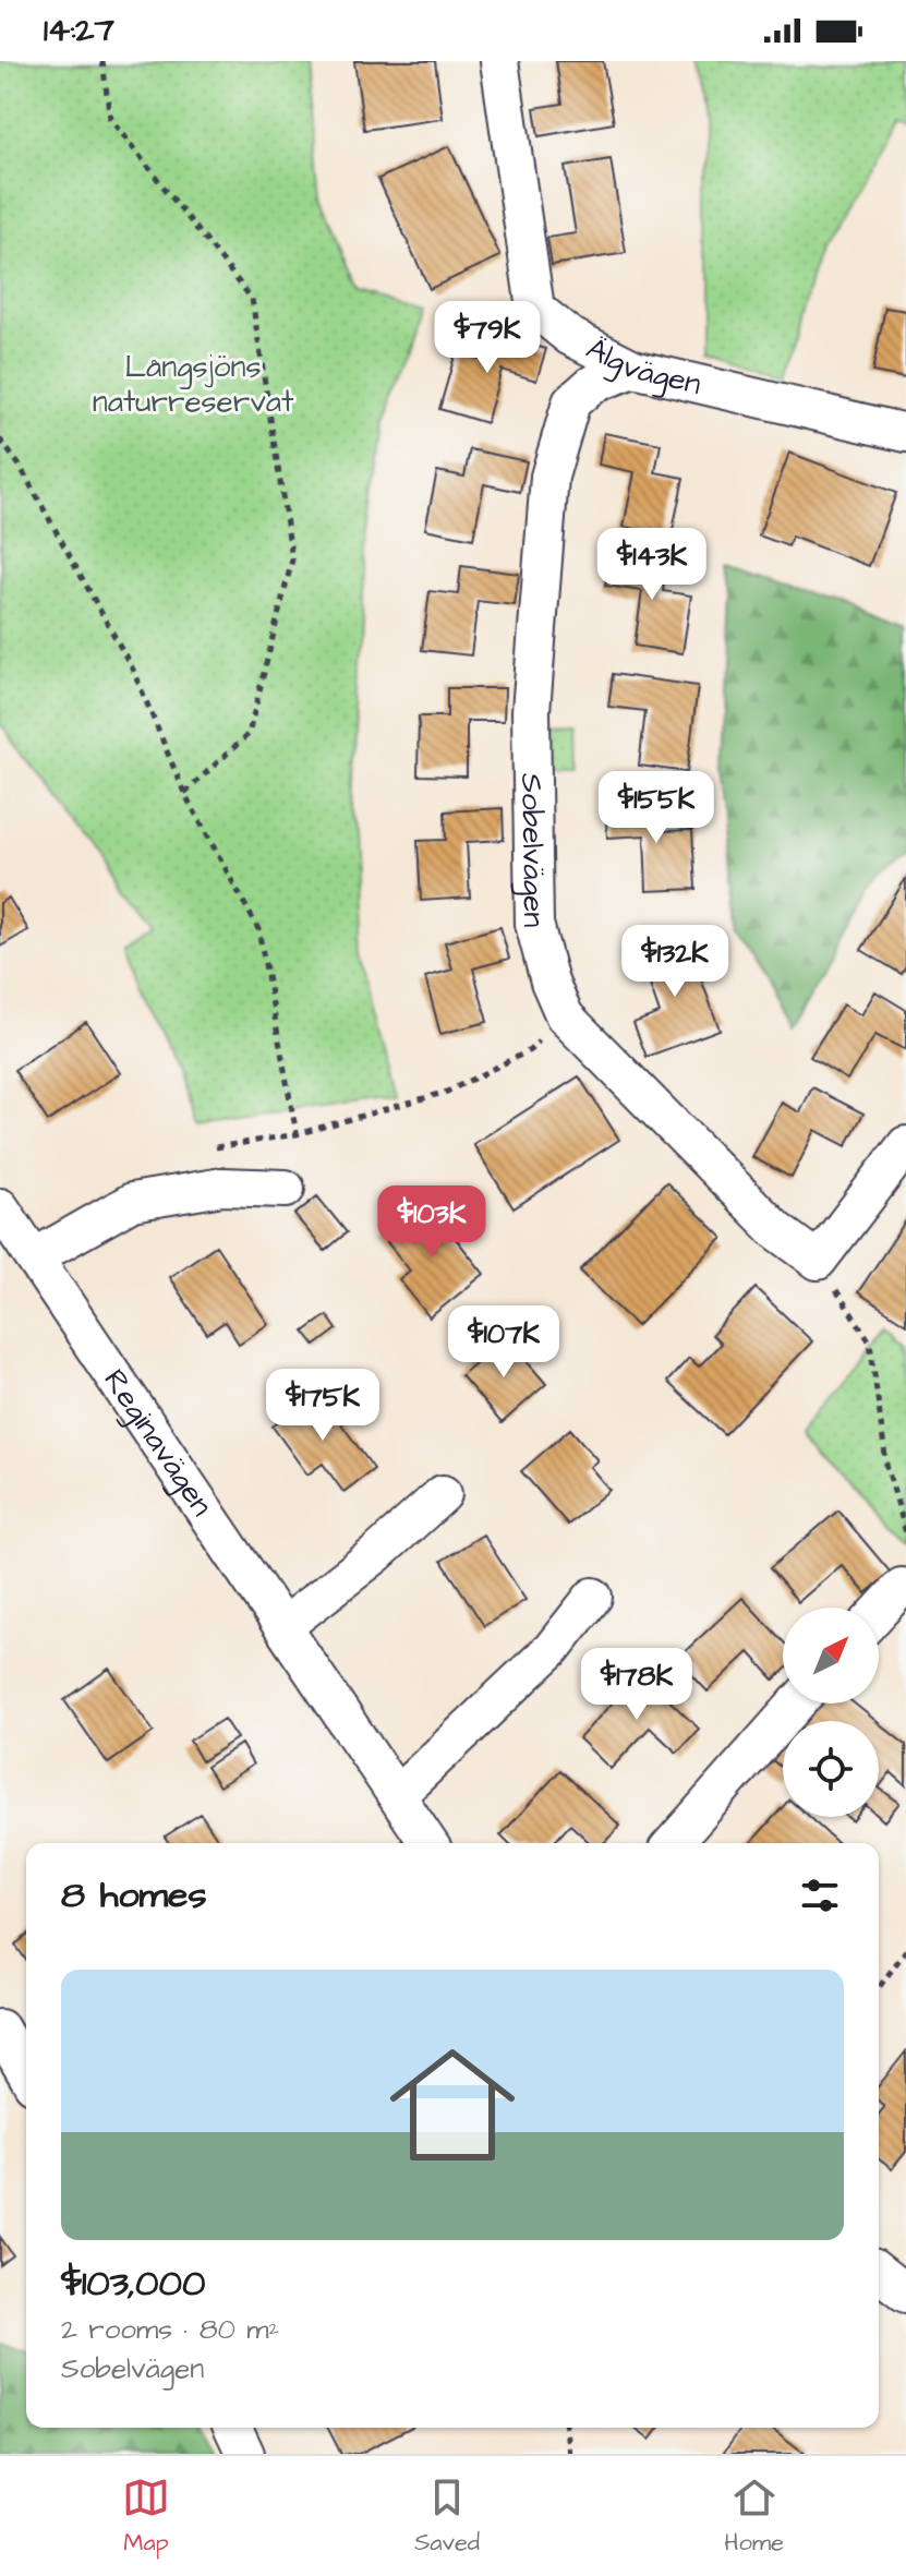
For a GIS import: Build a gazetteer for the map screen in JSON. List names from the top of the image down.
{
  "streets": {
    "street": ["Älgvägen", "Sobelvägen", "Reginavägen"]
  },
  "crossings": [
    ["Älgvägen", "Sobelvägen"]
  ],
  "parks": ["Långsjöns naturreservat"],
  "north": "top right",
  "page": {
    "status": "14:27",
    "price": [
      "$79K",
      "$143K",
      "$155K",
      "$132K",
      "$103K",
      "$107K",
      "$175K",
      "$178K"
    ],
    "heading": "8 homes",
    "list": [
      {
        "name": "$103,000",
        "note": "2 rooms · 80 m² · Sobelvägen"
      }
    ],
    "tabs": ["Map", "Saved", "Home"]
  }
}
